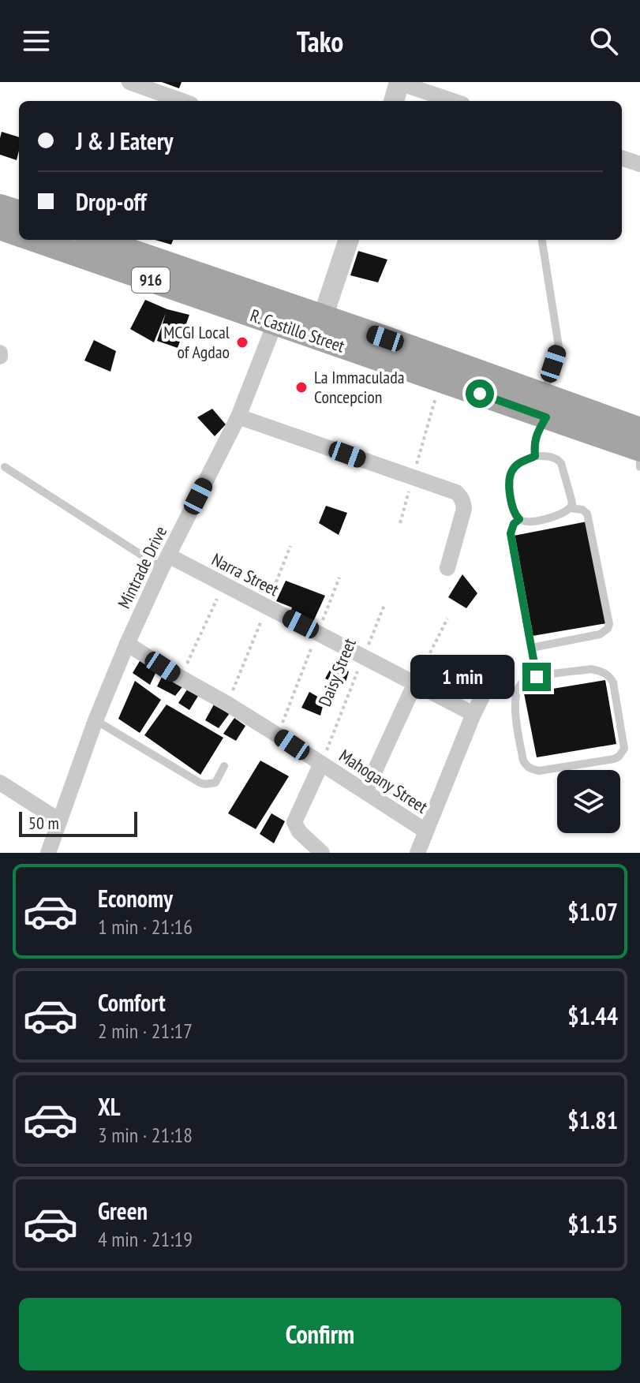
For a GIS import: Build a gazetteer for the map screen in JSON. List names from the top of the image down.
{
  "streets": {
    "main road": ["916", "R. Castillo Street"],
    "street": ["Mintrade Drive", "Narra Street", "Mahogany Street"],
    "path": ["Daisy Street"]
  },
  "crossings": [
    ["R. Castillo Street", "Mintrade Drive"],
    ["Mintrade Drive", "Narra Street"],
    ["Mintrade Drive", "Mahogany Street"],
    ["Narra Street", "Daisy Street"],
    ["Daisy Street", "Mahogany Street"]
  ],
  "places": ["MCGI Local of Agdao", "La Immaculada Concepcion"],
  "scale_bar": "50 m",
  "page": {
    "header": "Tako",
    "banner": ["J & J Eatery", "Drop-off"],
    "bubble": "1 min",
    "scale": "50 m",
    "list": [
      {
        "name": "Economy",
        "note": "1 min · 21:16",
        "value": "$1.07"
      },
      {
        "name": "Comfort",
        "note": "2 min · 21:17",
        "value": "$1.44"
      },
      {
        "name": "XL",
        "note": "3 min · 21:18",
        "value": "$1.81"
      },
      {
        "name": "Green",
        "note": "4 min · 21:19",
        "value": "$1.15"
      }
    ],
    "buttons": "Confirm"
  }
}
